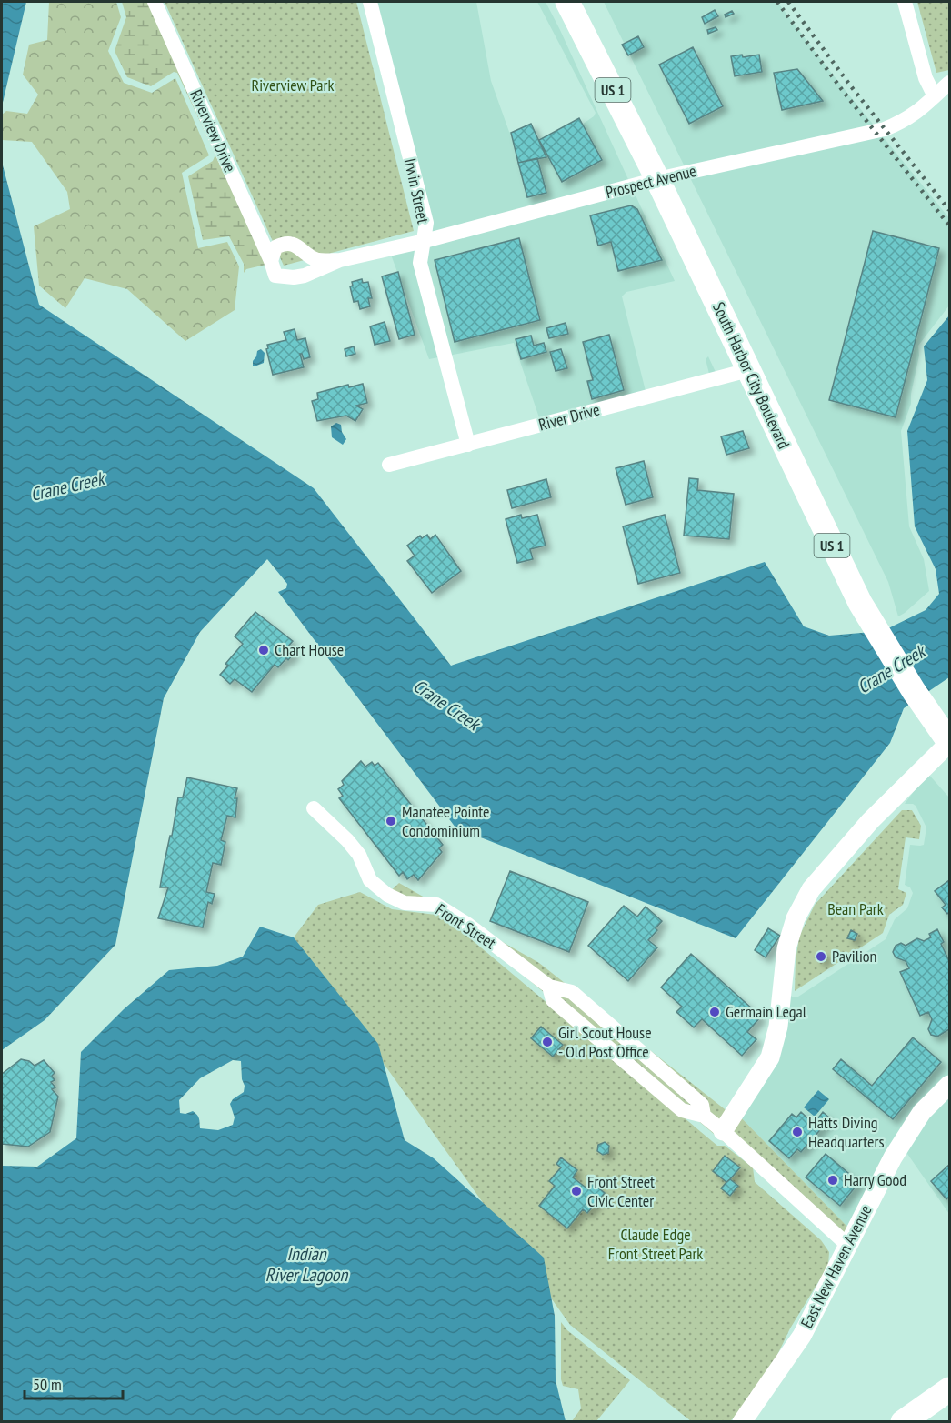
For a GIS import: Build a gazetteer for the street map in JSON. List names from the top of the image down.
{
  "streets": {
    "main road": ["US 1", "South Harbor City Boulevard"],
    "street": [
      "Riverview Drive",
      "Prospect Avenue",
      "Irwin Street",
      "River Drive",
      "Front Street",
      "East New Haven Avenue"
    ]
  },
  "crossings": [
    ["Riverview Drive", "Prospect Avenue"],
    ["Prospect Avenue", "Irwin Street"],
    ["Prospect Avenue", "South Harbor City Boulevard"],
    ["Irwin Street", "River Drive"],
    ["South Harbor City Boulevard", "River Drive"],
    ["Front Street", "East New Haven Avenue"]
  ],
  "water": ["Crane Creek", "Indian River Lagoon"],
  "parks": ["Riverview Park", "Bean Park", "Claude Edge Front Street Park"],
  "places": [
    "Chart House",
    "Manatee Pointe Condominium",
    "Pavilion",
    "Germain Legal",
    "Girl Scout House - Old Post Office",
    "Hatts Diving Headquarters",
    "Harry Good",
    "Front Street Civic Center"
  ],
  "scale_bar": "50 m"
}
